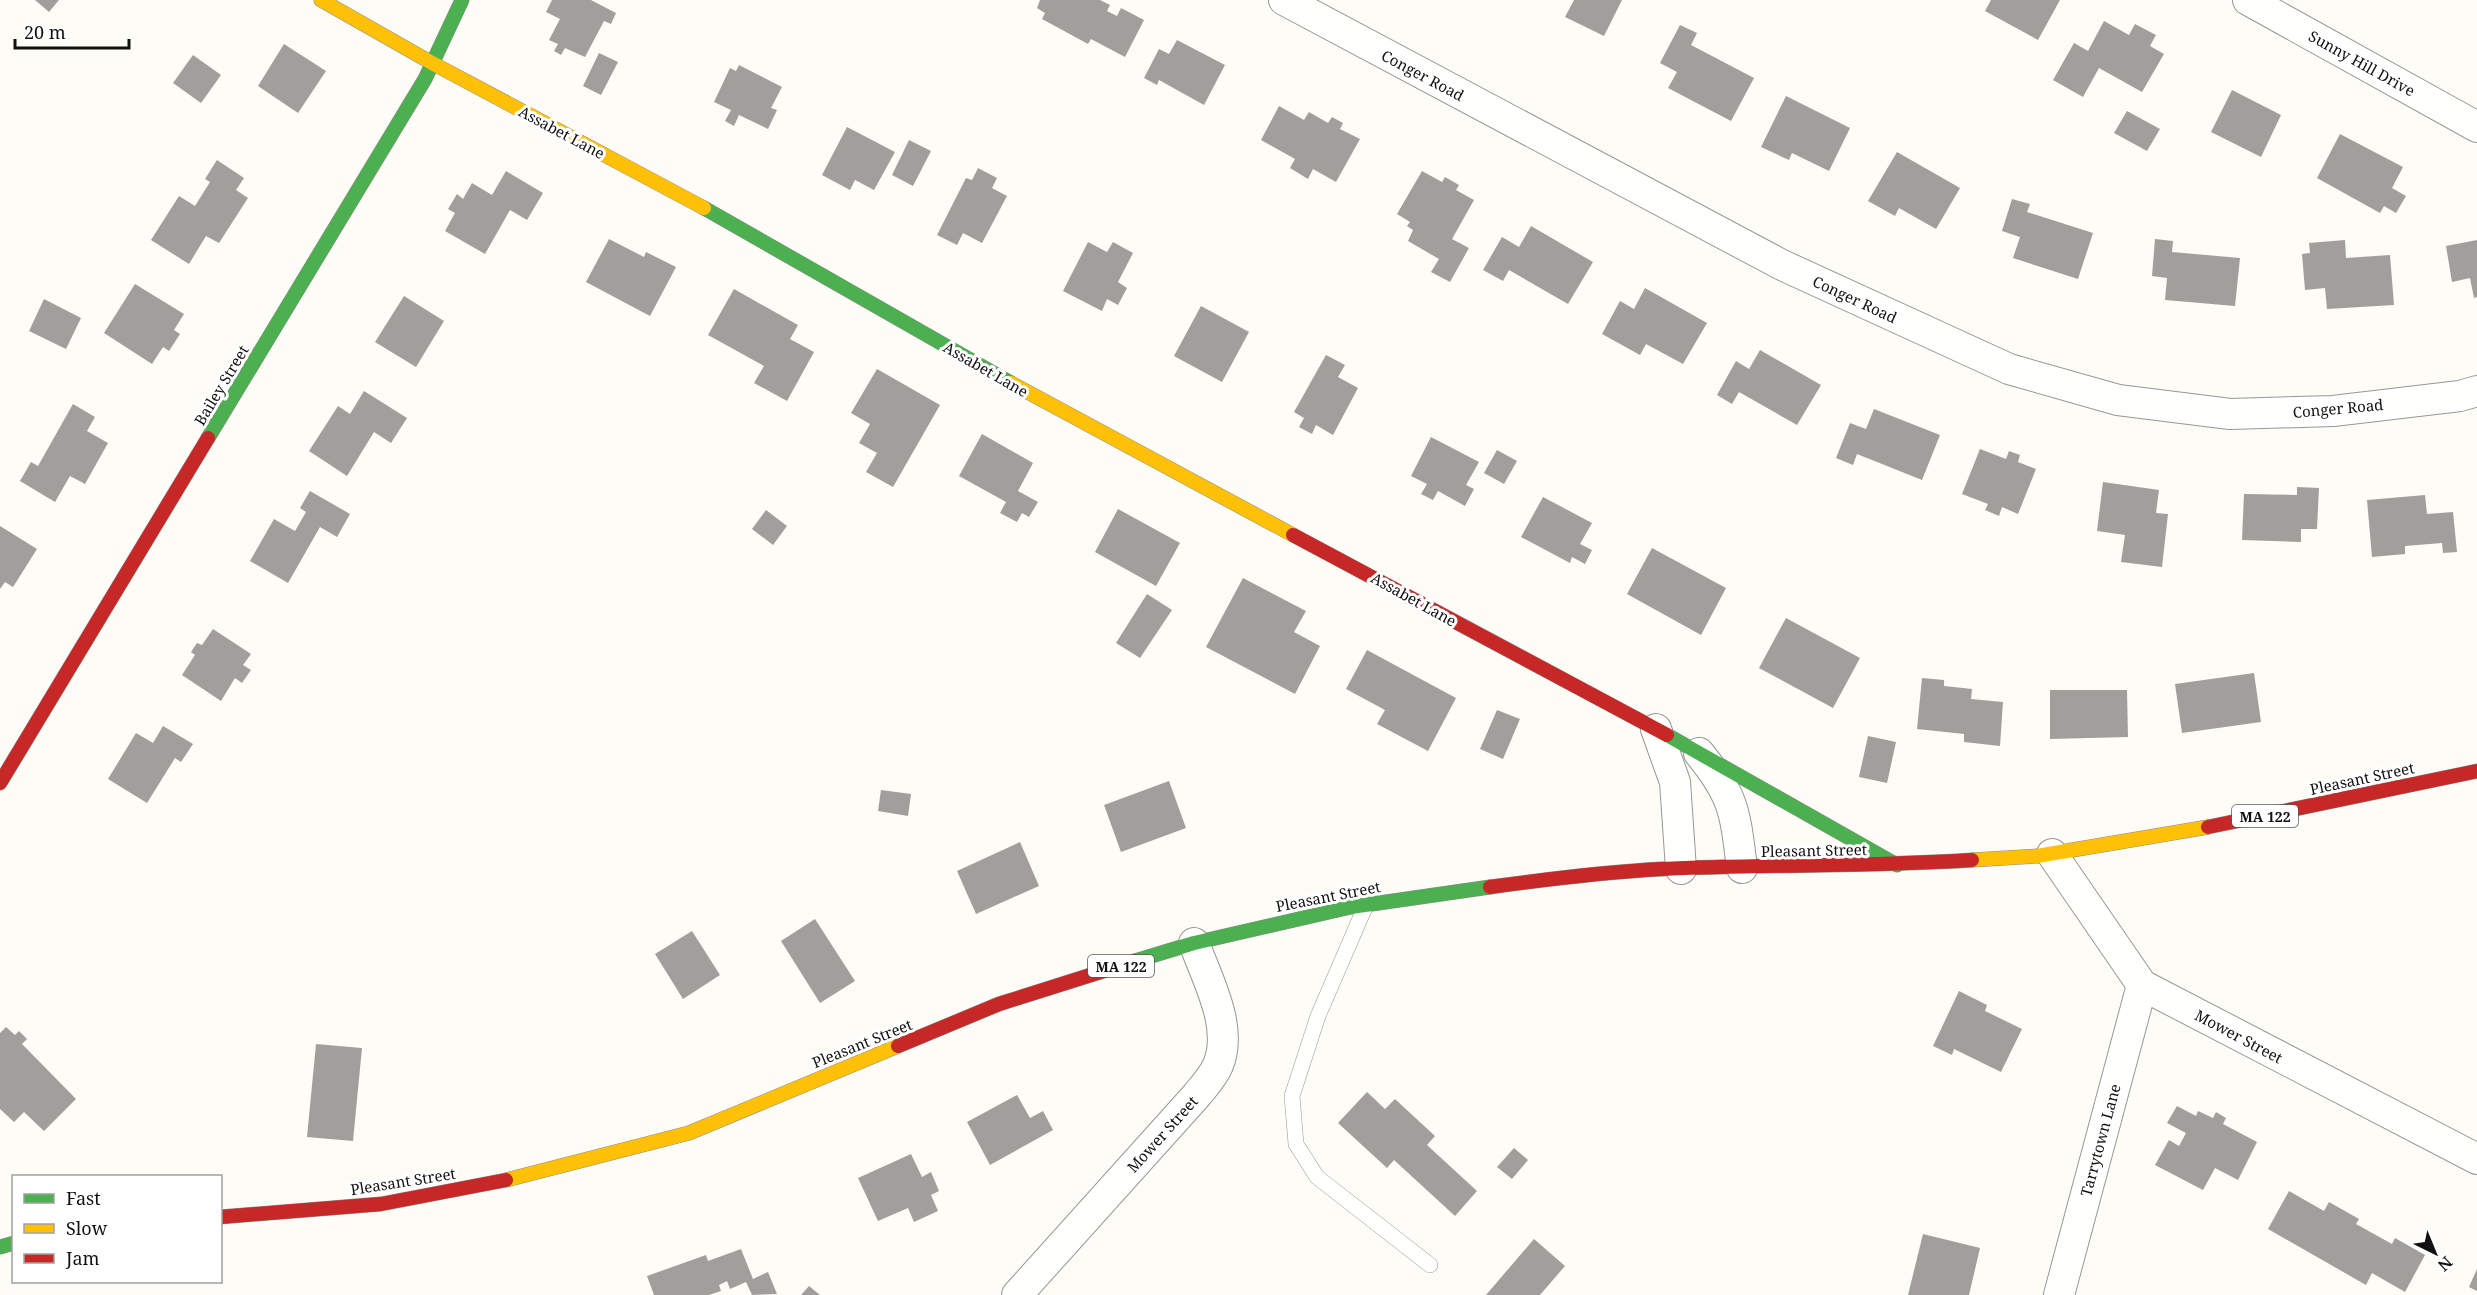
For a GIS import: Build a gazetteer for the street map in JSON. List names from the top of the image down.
{
  "streets": {
    "street": [
      "Sunny Hill Drive",
      "Conger Road",
      "Assabet Lane",
      "Bailey Street",
      "Pleasant Street",
      "MA 122",
      "Mower Street",
      "Tarrytown Lane"
    ]
  },
  "crossings": [
    ["Assabet Lane", "Bailey Street"],
    ["Assabet Lane", "Pleasant Street"],
    ["Pleasant Street", "Mower Street"],
    ["Mower Street", "Tarrytown Lane"]
  ],
  "legend": ["Fast", "Slow", "Jam"],
  "scale_bar": "20 m",
  "north": "bottom right"
}
